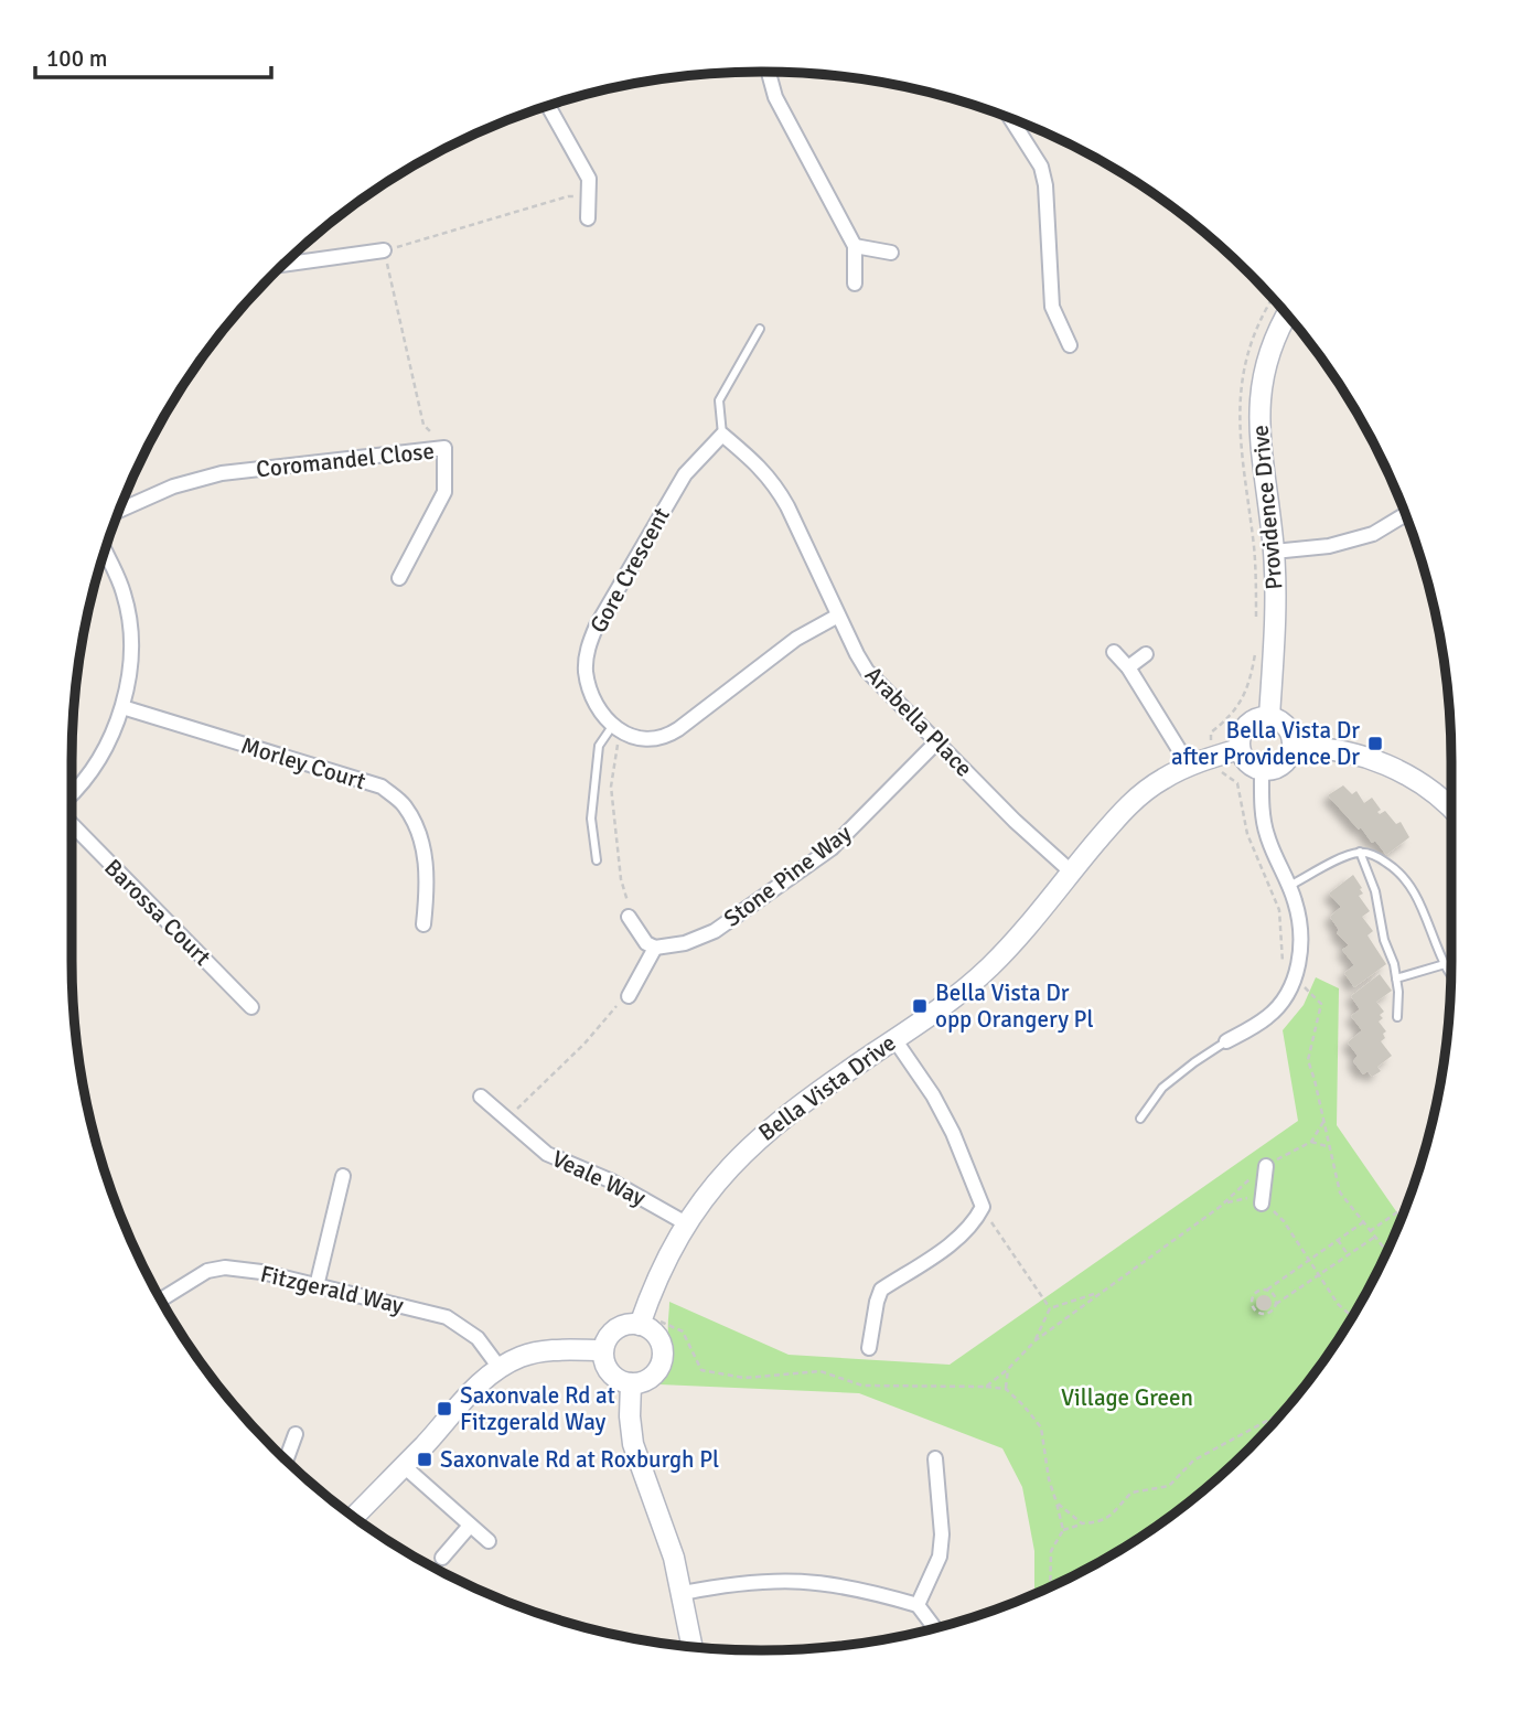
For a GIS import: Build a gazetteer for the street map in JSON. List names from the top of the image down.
{
  "streets": {
    "street": [
      "Coromandel Close",
      "Providence Drive",
      "Gore Crescent",
      "Arabella Place",
      "Morley Court",
      "Stone Pine Way",
      "Barossa Court",
      "Bella Vista Drive",
      "Veale Way",
      "Fitzgerald Way"
    ]
  },
  "crossings": [
    ["Providence Drive", "Bella Vista Drive"],
    ["Gore Crescent", "Arabella Place"],
    ["Arabella Place", "Stone Pine Way"],
    ["Arabella Place", "Bella Vista Drive"],
    ["Bella Vista Drive", "Veale Way"]
  ],
  "parks": ["Village Green"],
  "places": {
    "transit": [
      "Bella Vista Dr after Providence Dr",
      "Bella Vista Dr opp Orangery Pl",
      "Saxonvale Rd at Fitzgerald Way",
      "Saxonvale Rd at Roxburgh Pl"
    ]
  },
  "scale_bar": "100 m"
}
